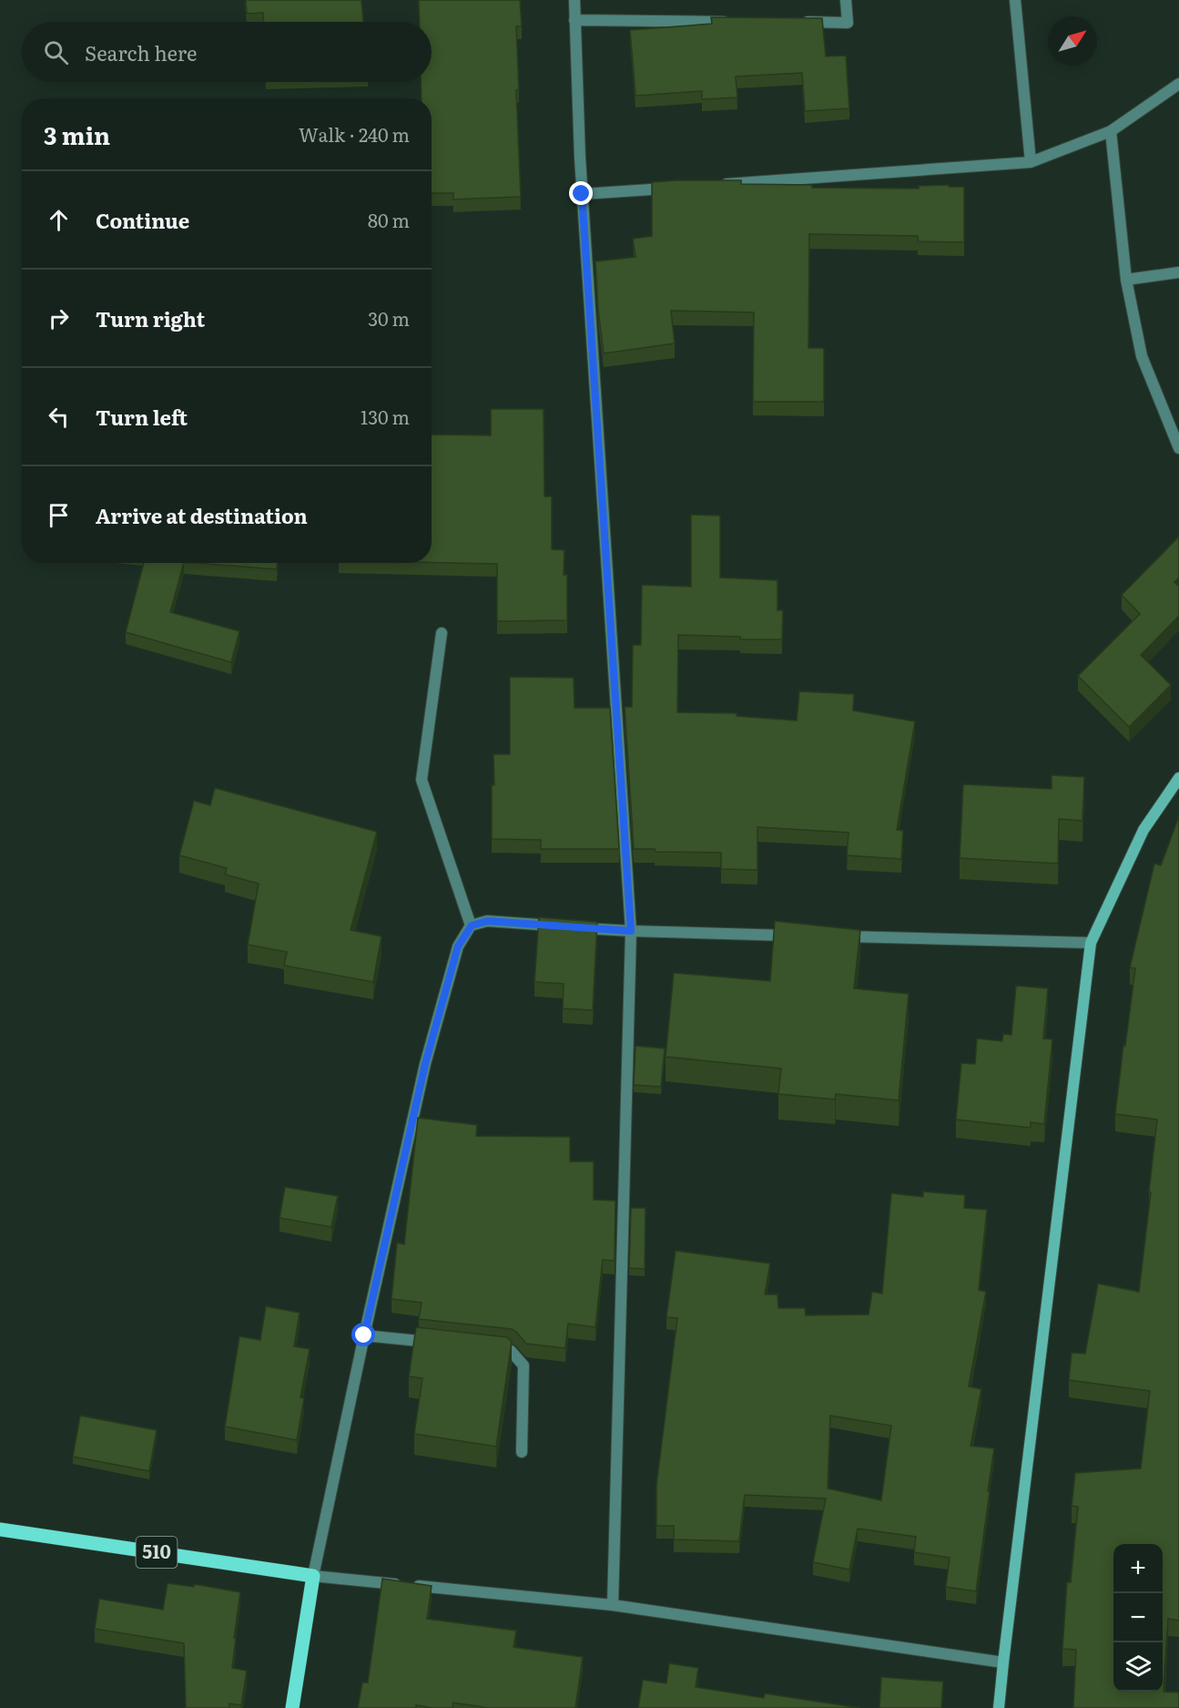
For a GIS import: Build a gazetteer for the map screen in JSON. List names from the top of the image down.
{
  "streets": {
    "main road": ["510"]
  },
  "north": "top right",
  "page": {
    "search": "Search here",
    "heading": ["3 min", "Walk · 240 m"],
    "list": [
      ["Continue", "80 m"],
      ["Turn right", "30 m"],
      ["Turn left", "130 m"],
      "Arrive at destination"
    ],
    "map_buttons": ["+", "−"]
  }
}
